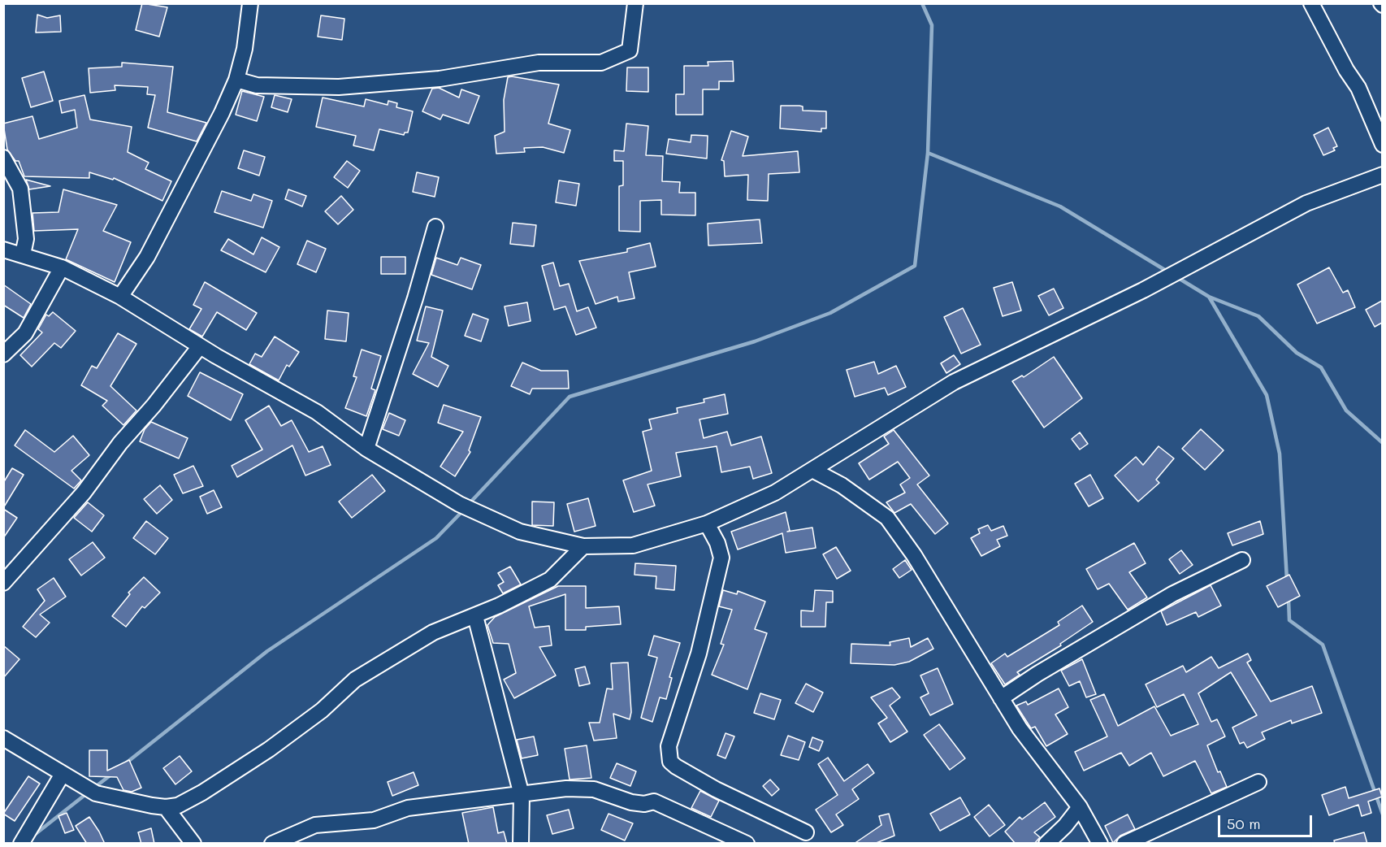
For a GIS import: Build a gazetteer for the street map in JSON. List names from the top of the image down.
{
  "scale_bar": "50 m"
}
